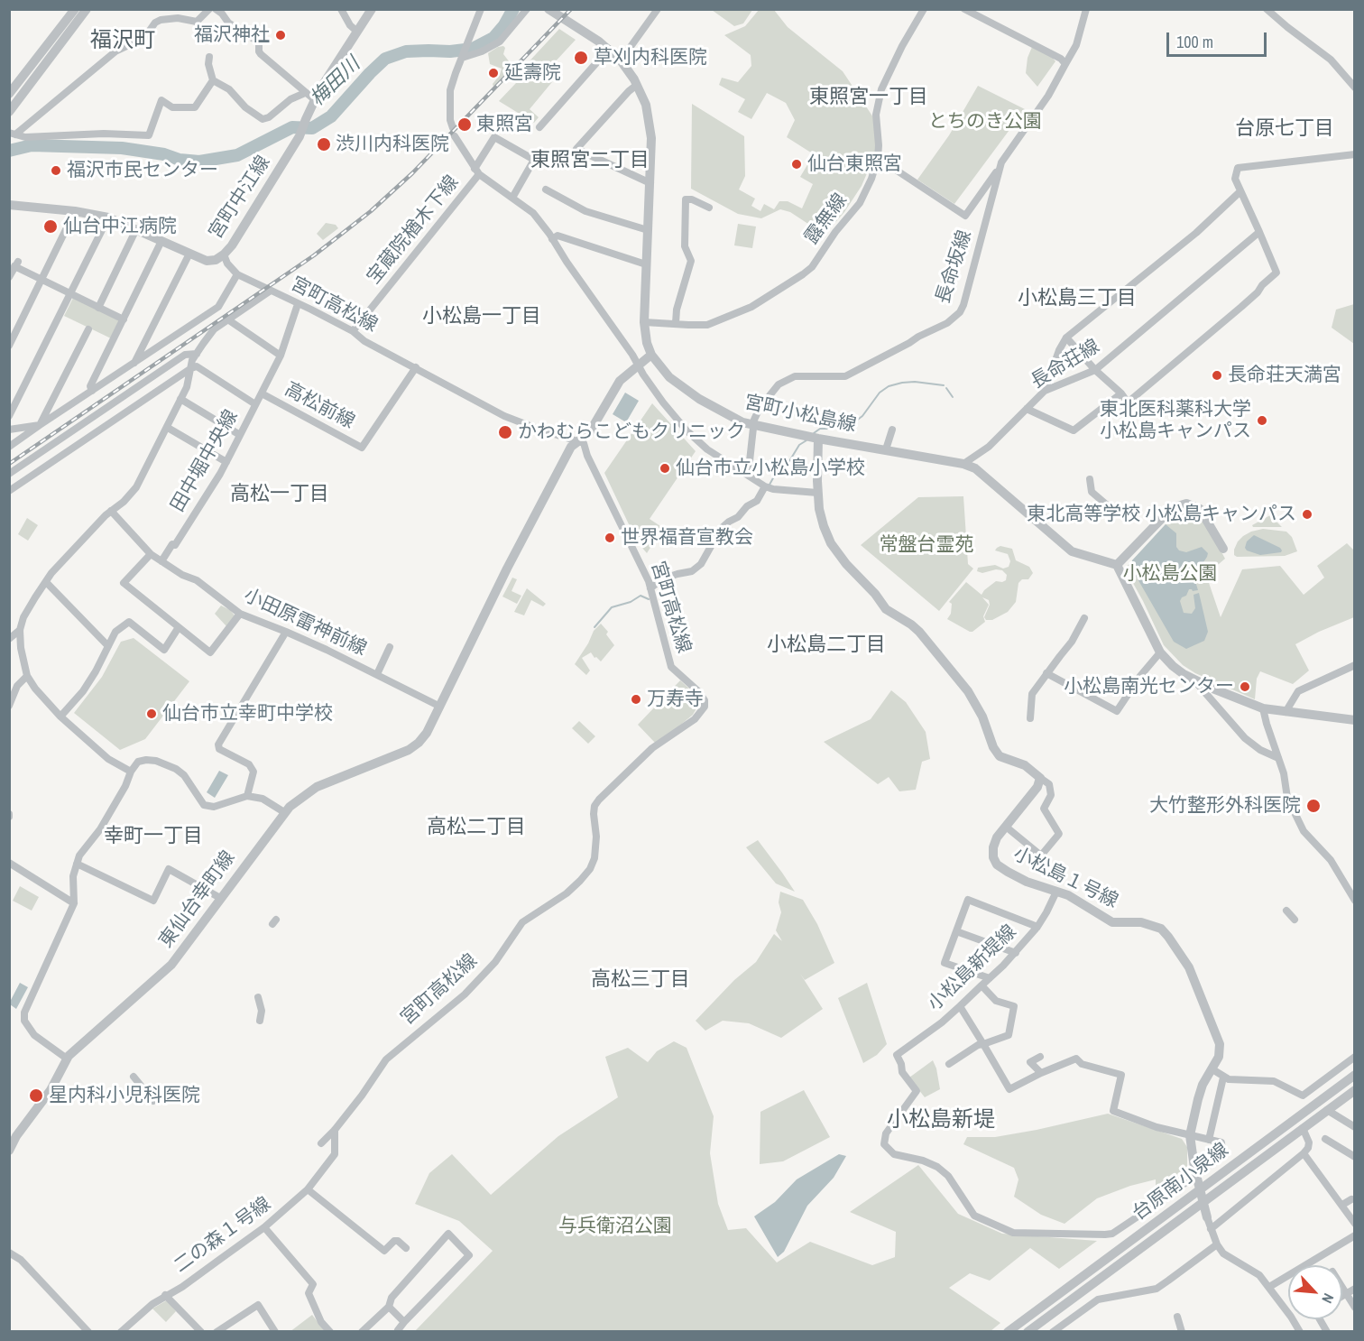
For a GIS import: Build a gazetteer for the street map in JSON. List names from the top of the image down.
{
  "streets": {
    "street": [
      "宮町中江線",
      "露無線",
      "宝蔵院楢木下線",
      "長命坂線",
      "宮町高松線",
      "長命荘線",
      "高松前線",
      "宮町小松島線",
      "田中堀中央線",
      "小田原雷神前線",
      "小松島１号線",
      "東仙台幸町線",
      "小松島新堤線",
      "台原南小泉線",
      "二の森１号線"
    ]
  },
  "crossings": [
    ["宮町中江線", "宮町高松線"],
    ["露無線", "宮町小松島線"],
    ["宝蔵院楢木下線", "宮町高松線"],
    ["長命坂線", "宮町小松島線"],
    ["宮町高松線", "高松前線"],
    ["宮町高松線", "田中堀中央線"],
    ["宮町高松線", "東仙台幸町線"],
    ["宮町高松線", "二の森１号線"],
    ["長命荘線", "宮町小松島線"],
    ["高松前線", "田中堀中央線"],
    ["宮町小松島線", "東仙台幸町線"],
    ["田中堀中央線", "小田原雷神前線"],
    ["小田原雷神前線", "東仙台幸町線"],
    ["小松島１号線", "小松島新堤線"]
  ],
  "districts": [
    "福沢町",
    "東照宮一丁目",
    "台原七丁目",
    "東照宮二丁目",
    "小松島三丁目",
    "小松島一丁目",
    "高松一丁目",
    "小松島二丁目",
    "高松二丁目",
    "幸町一丁目",
    "高松三丁目",
    "小松島新堤"
  ],
  "water": ["梅田川"],
  "parks": [
    "とちのき公園",
    "常盤台霊苑",
    "小松島公園",
    "与兵衛沼公園"
  ],
  "places": [
    "福沢神社",
    "草刈内科医院",
    "延壽院",
    "東照宮",
    "渋川内科医院",
    "仙台東照宮",
    "福沢市民センター",
    "仙台中江病院",
    "長命荘天満宮",
    "東北医科薬科大学 小松島キャンパス",
    "かわむらこどもクリニック",
    "仙台市立小松島小学校",
    "東北高等学校 小松島キャンパス",
    "世界福音宣教会",
    "小松島南光センター",
    "万寿寺",
    "仙台市立幸町中学校",
    "大竹整形外科医院",
    "星内科小児科医院"
  ],
  "scale_bar": "100 m",
  "north": "bottom right"
}
